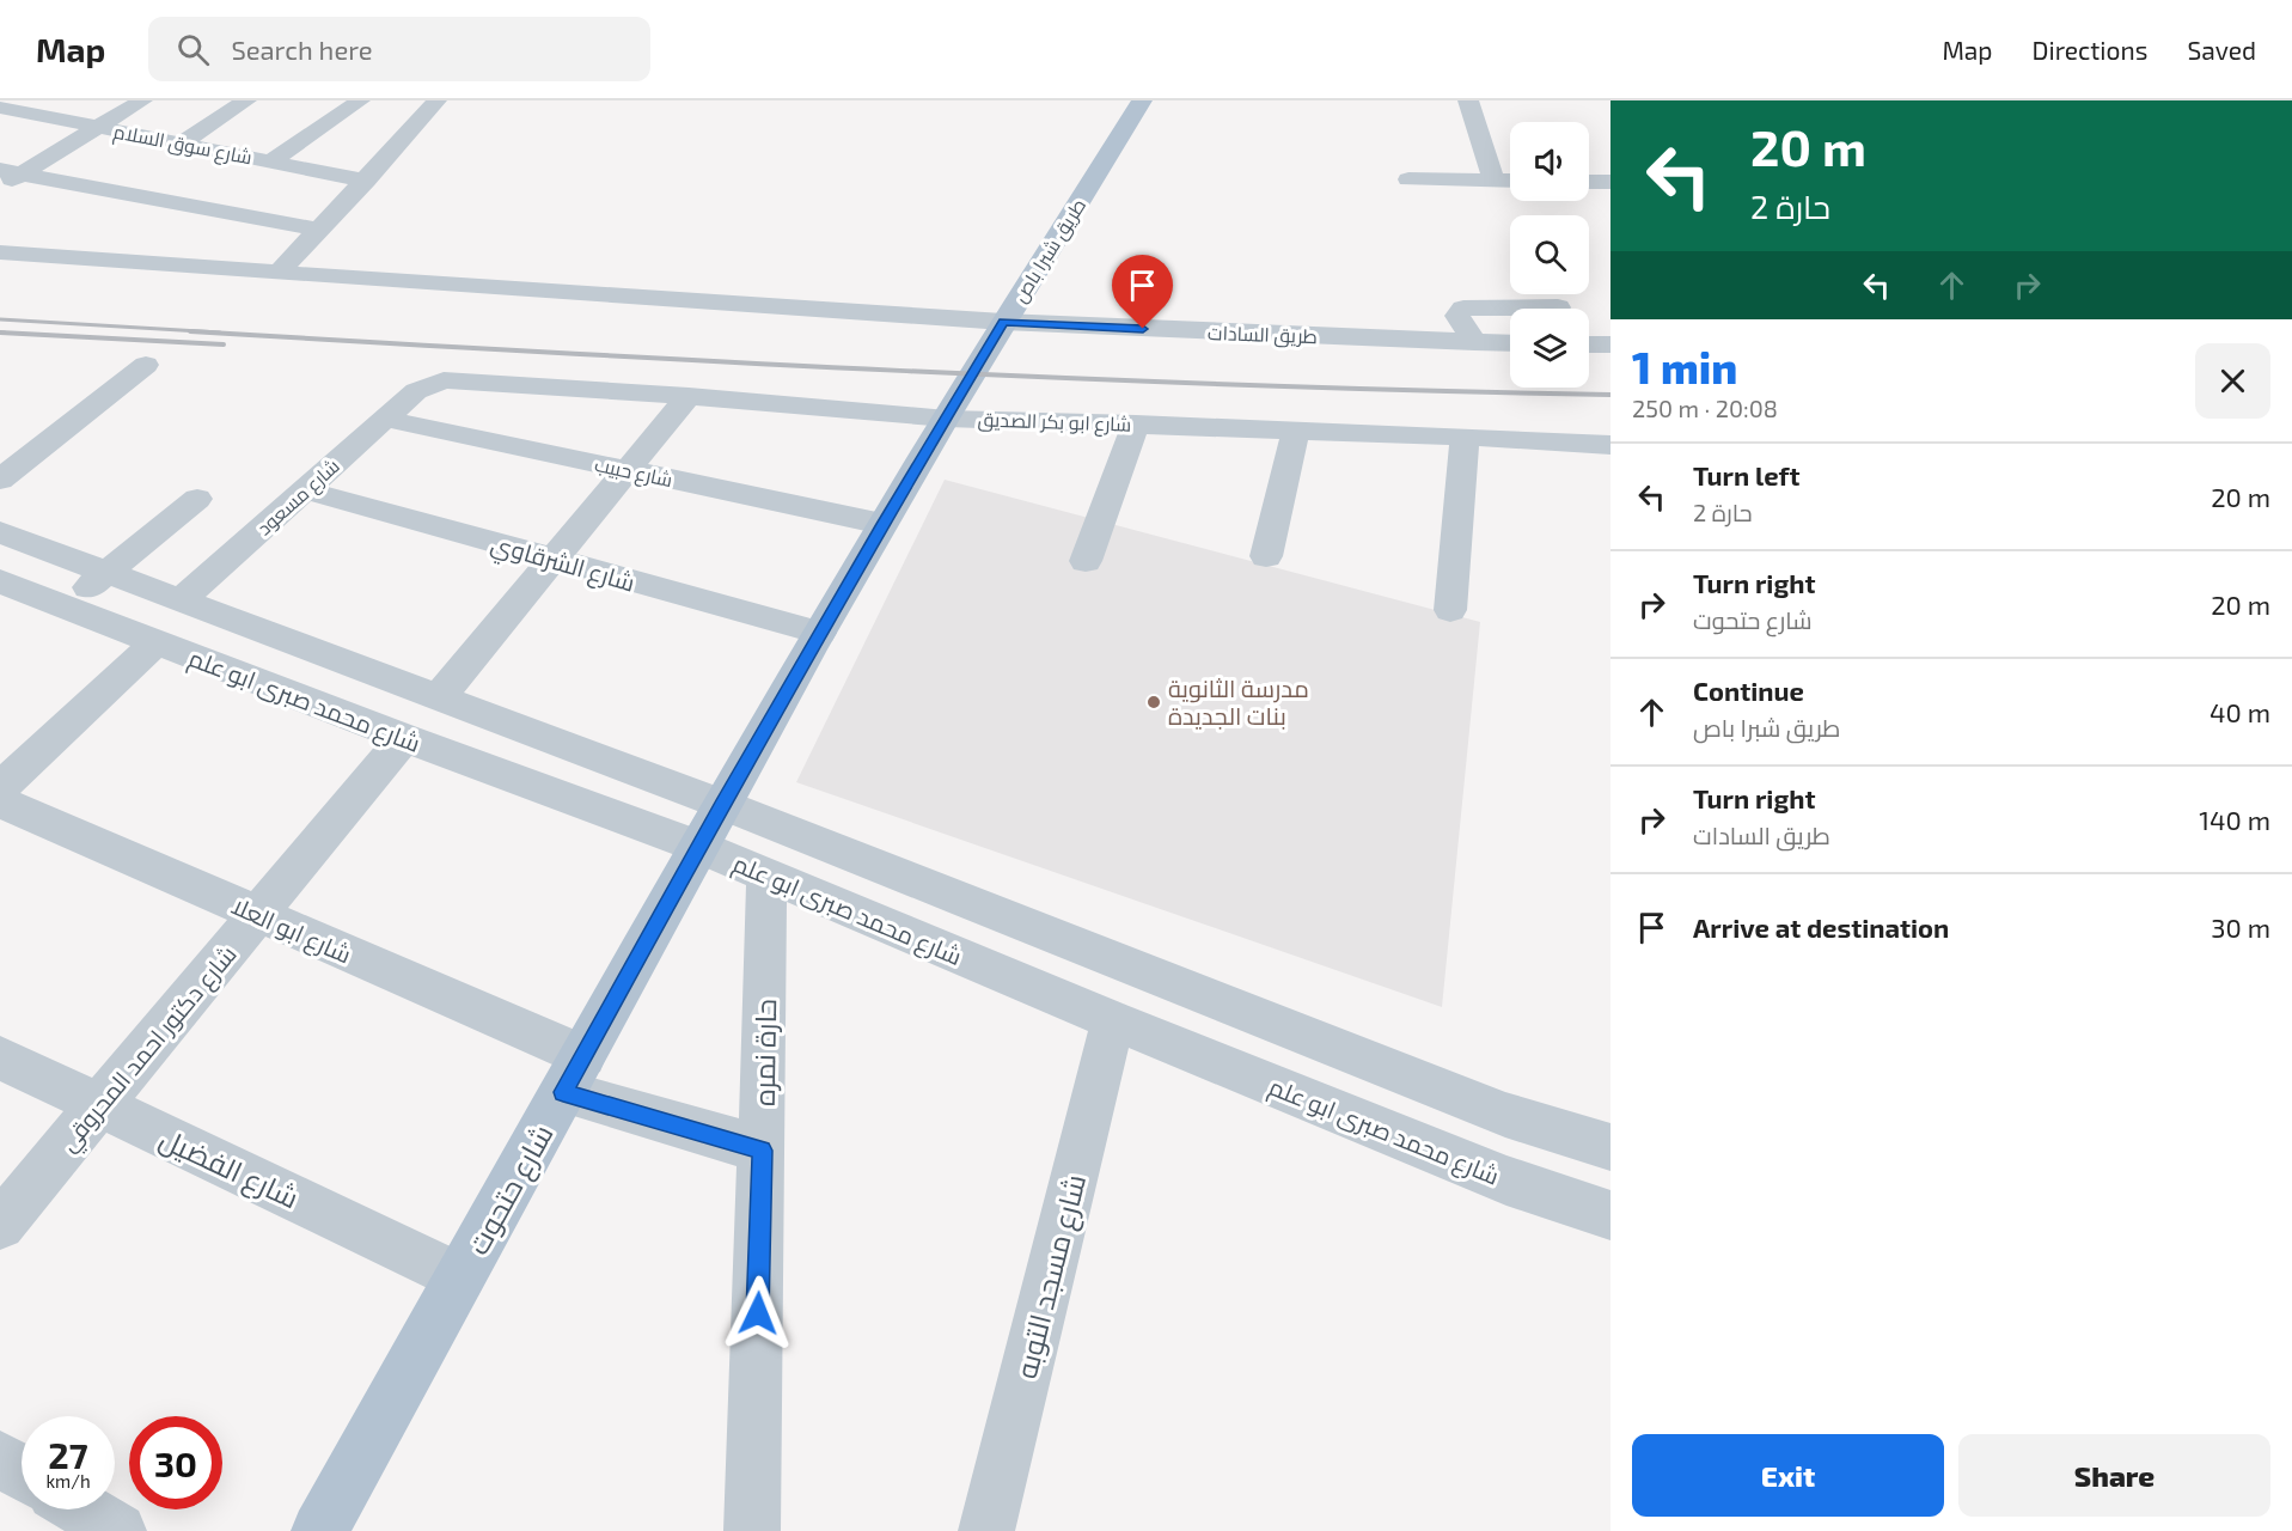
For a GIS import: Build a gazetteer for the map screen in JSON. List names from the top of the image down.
{
  "streets": {
    "main road": ["طريق شبرا باص", "شارع حتحوت"],
    "street": [
      "شارع سوق السلام",
      "طريق السادات",
      "شارع ابو بكر الصديق",
      "شارع حبيب",
      "شارع مسعود",
      "شارع الشرقاوي",
      "شارع محمد صبرى ابو علم",
      "شارع ابو العلا",
      "شارع دكتور احمد المحروقي",
      "حارة نمره",
      "شارع الفضيل",
      "شارع مسجد التوبه"
    ]
  },
  "crossings": [
    ["طريق شبرا باص", "طريق السادات"],
    ["طريق شبرا باص", "شارع ابو بكر الصديق"],
    ["طريق شبرا باص", "شارع حبيب"],
    ["طريق شبرا باص", "شارع الشرقاوي"],
    ["طريق شبرا باص", "شارع محمد صبرى ابو علم"],
    ["طريق شبرا باص", "شارع حتحوت"],
    ["شارع ابو بكر الصديق", "شارع مسعود"],
    ["شارع حبيب", "شارع مسعود"],
    ["شارع مسعود", "شارع الشرقاوي"],
    ["شارع مسعود", "شارع محمد صبرى ابو علم"],
    ["شارع محمد صبرى ابو علم", "شارع دكتور احمد المحروقي"],
    ["شارع محمد صبرى ابو علم", "حارة نمره"],
    ["شارع محمد صبرى ابو علم", "شارع حتحوت"],
    ["شارع محمد صبرى ابو علم", "شارع مسجد التوبه"],
    ["شارع ابو العلا", "شارع دكتور احمد المحروقي"],
    ["شارع ابو العلا", "حارة نمره"],
    ["شارع ابو العلا", "شارع حتحوت"],
    ["شارع دكتور احمد المحروقي", "شارع الفضيل"],
    ["شارع الفضيل", "شارع حتحوت"]
  ],
  "places": ["مدرسة الثانوية بنات الجديدة"],
  "page": {
    "header": "Map",
    "search": "Search here",
    "nav": ["Map", "Directions", "Saved"],
    "turn": ["20 m", "حارة 2"],
    "heading": ["1 min", "250 m · 20:08"],
    "list": [
      {
        "name": "Turn left",
        "note": "حارة 2",
        "value": "20 m"
      },
      {
        "name": "Turn right",
        "note": "شارع حتحوت",
        "value": "20 m"
      },
      {
        "name": "Continue",
        "note": "طريق شبرا باص",
        "value": "40 m"
      },
      {
        "name": "Turn right",
        "note": "طريق السادات",
        "value": "140 m"
      },
      {
        "name": "Arrive at destination",
        "value": "30 m"
      }
    ],
    "speed": "27 km/h",
    "limit": "30",
    "buttons": ["Exit", "Share"]
  }
}
